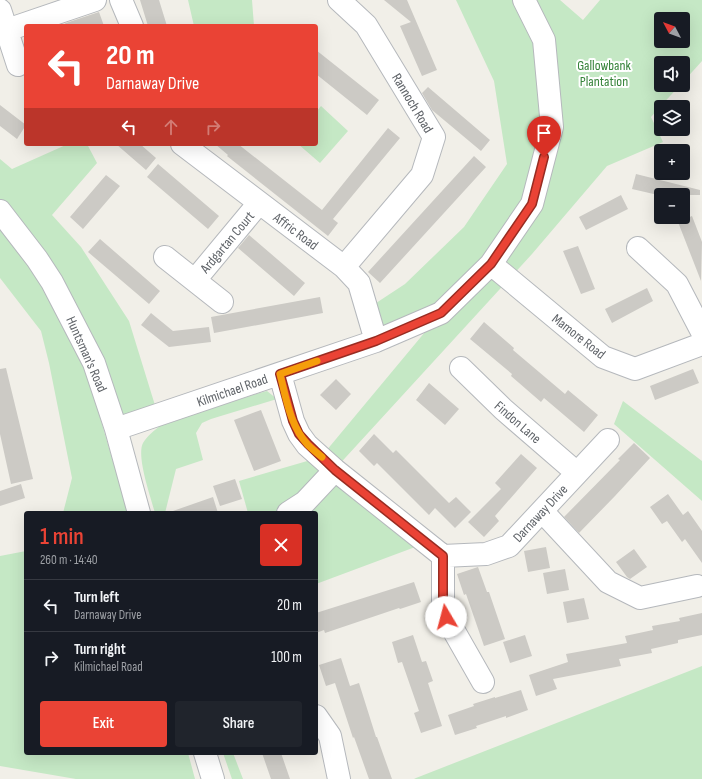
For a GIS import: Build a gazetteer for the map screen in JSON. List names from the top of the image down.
{
  "streets": {
    "street": [
      "Rannoch Road",
      "Affric Road",
      "Ardgartan Court",
      "Mamore Road",
      "Huntsman's Road",
      "Kilmichael Road",
      "Findon Lane",
      "Darnaway Drive"
    ]
  },
  "crossings": [
    ["Rannoch Road", "Affric Road"],
    ["Affric Road", "Ardgartan Court"],
    ["Affric Road", "Kilmichael Road"],
    ["Mamore Road", "Kilmichael Road"],
    ["Huntsman's Road", "Kilmichael Road"],
    ["Findon Lane", "Darnaway Drive"]
  ],
  "parks": ["Gallowbank Plantation"],
  "north": "top left",
  "page": {
    "map_buttons": ["+", "−"],
    "turn": ["20 m", "Darnaway Drive"],
    "heading": ["1 min", "260 m · 14:40"],
    "list": [
      {
        "name": "Turn left",
        "note": "Darnaway Drive",
        "value": "20 m"
      },
      {
        "name": "Turn right",
        "note": "Kilmichael Road",
        "value": "100 m"
      }
    ],
    "buttons": ["Exit", "Share"]
  }
}
